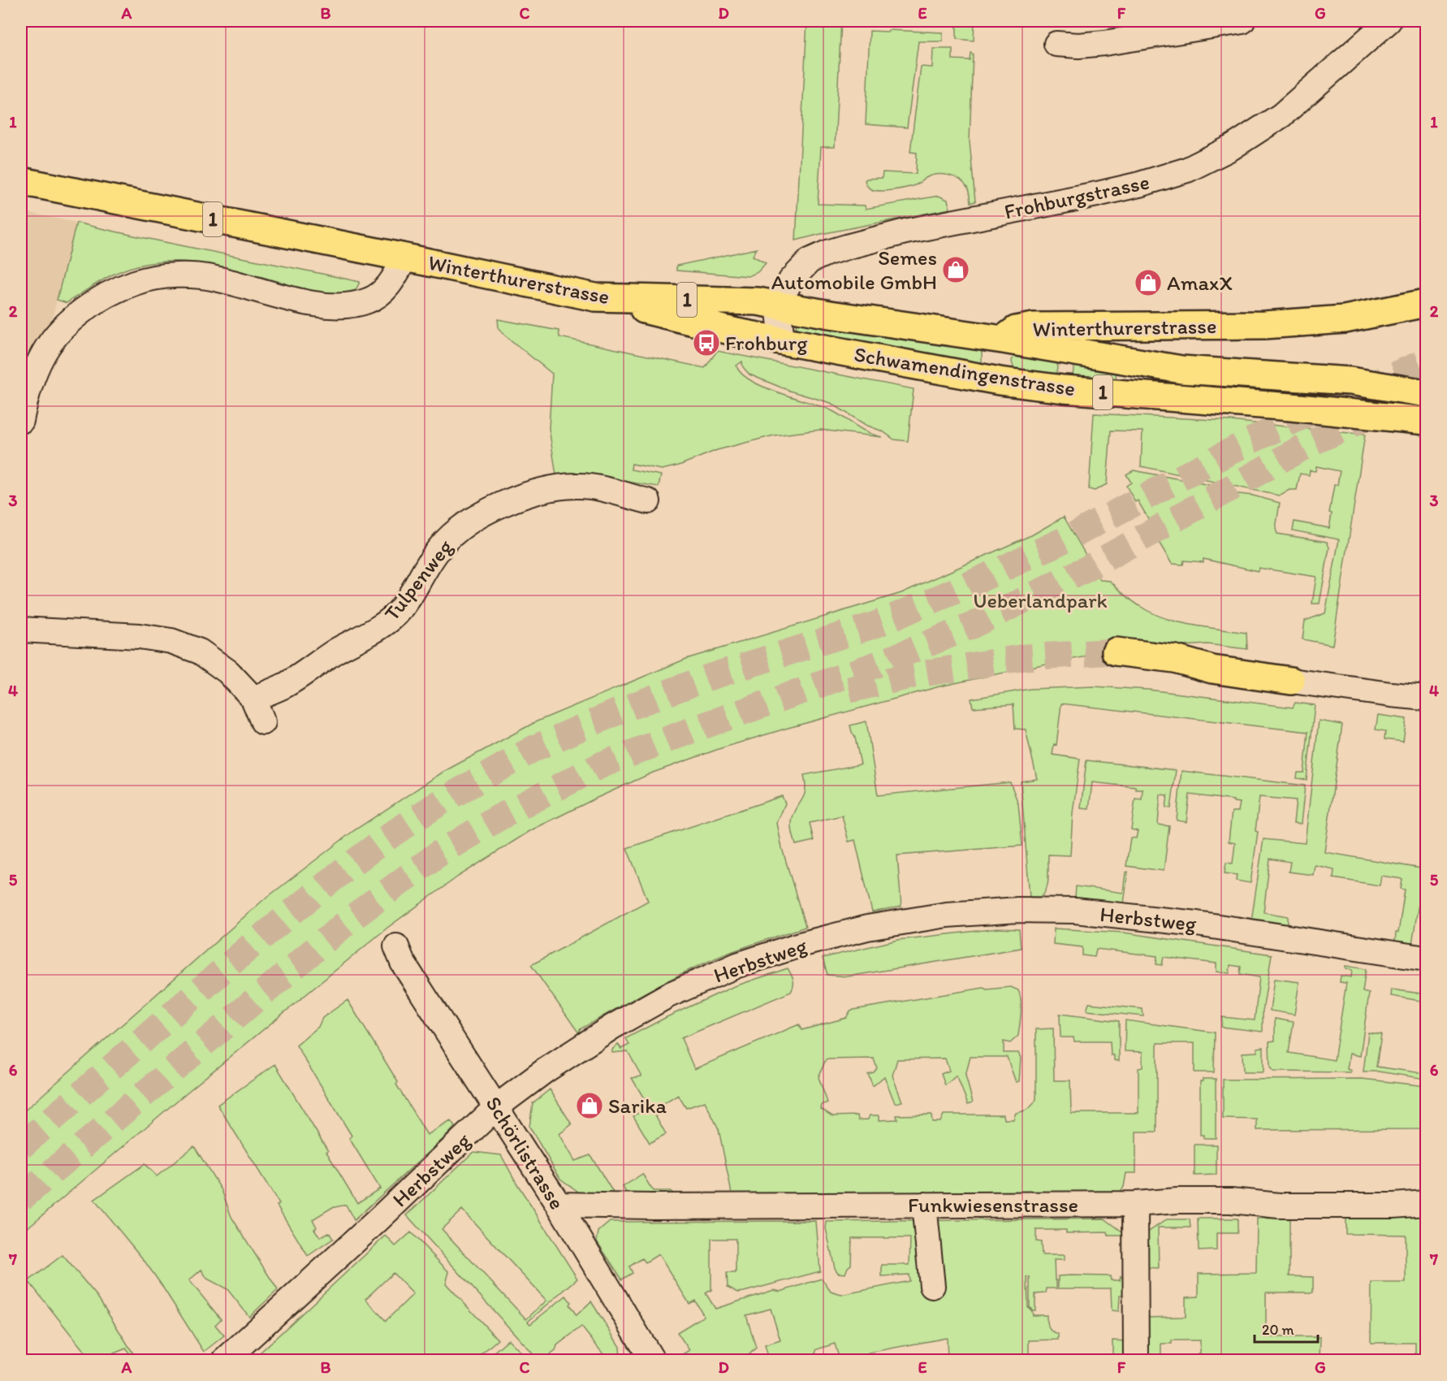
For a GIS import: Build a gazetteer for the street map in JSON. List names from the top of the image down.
{
  "streets": {
    "main road": ["1", "Winterthurerstrasse", "Schwamendingenstrasse"],
    "street": [
      "Frohburgstrasse",
      "Tulpenweg",
      "Herbstweg",
      "Schörlistrasse",
      "Funkwiesenstrasse"
    ]
  },
  "crossings": [
    ["Frohburgstrasse", "Winterthurerstrasse"],
    ["Winterthurerstrasse", "Schwamendingenstrasse"],
    ["Herbstweg", "Schörlistrasse"],
    ["Schörlistrasse", "Funkwiesenstrasse"]
  ],
  "parks": ["Ueberlandpark"],
  "places": {
    "shop": ["Semes Automobile GmbH", "AmaxX", "Sarika"],
    "bus stop": ["Frohburg"]
  },
  "scale_bar": "20 m",
  "grid": {
    "columns": [
      "A",
      "B",
      "C",
      "D",
      "E",
      "F",
      "G"
    ],
    "rows": [
      "1",
      "2",
      "3",
      "4",
      "5",
      "6",
      "7"
    ]
  }
}
